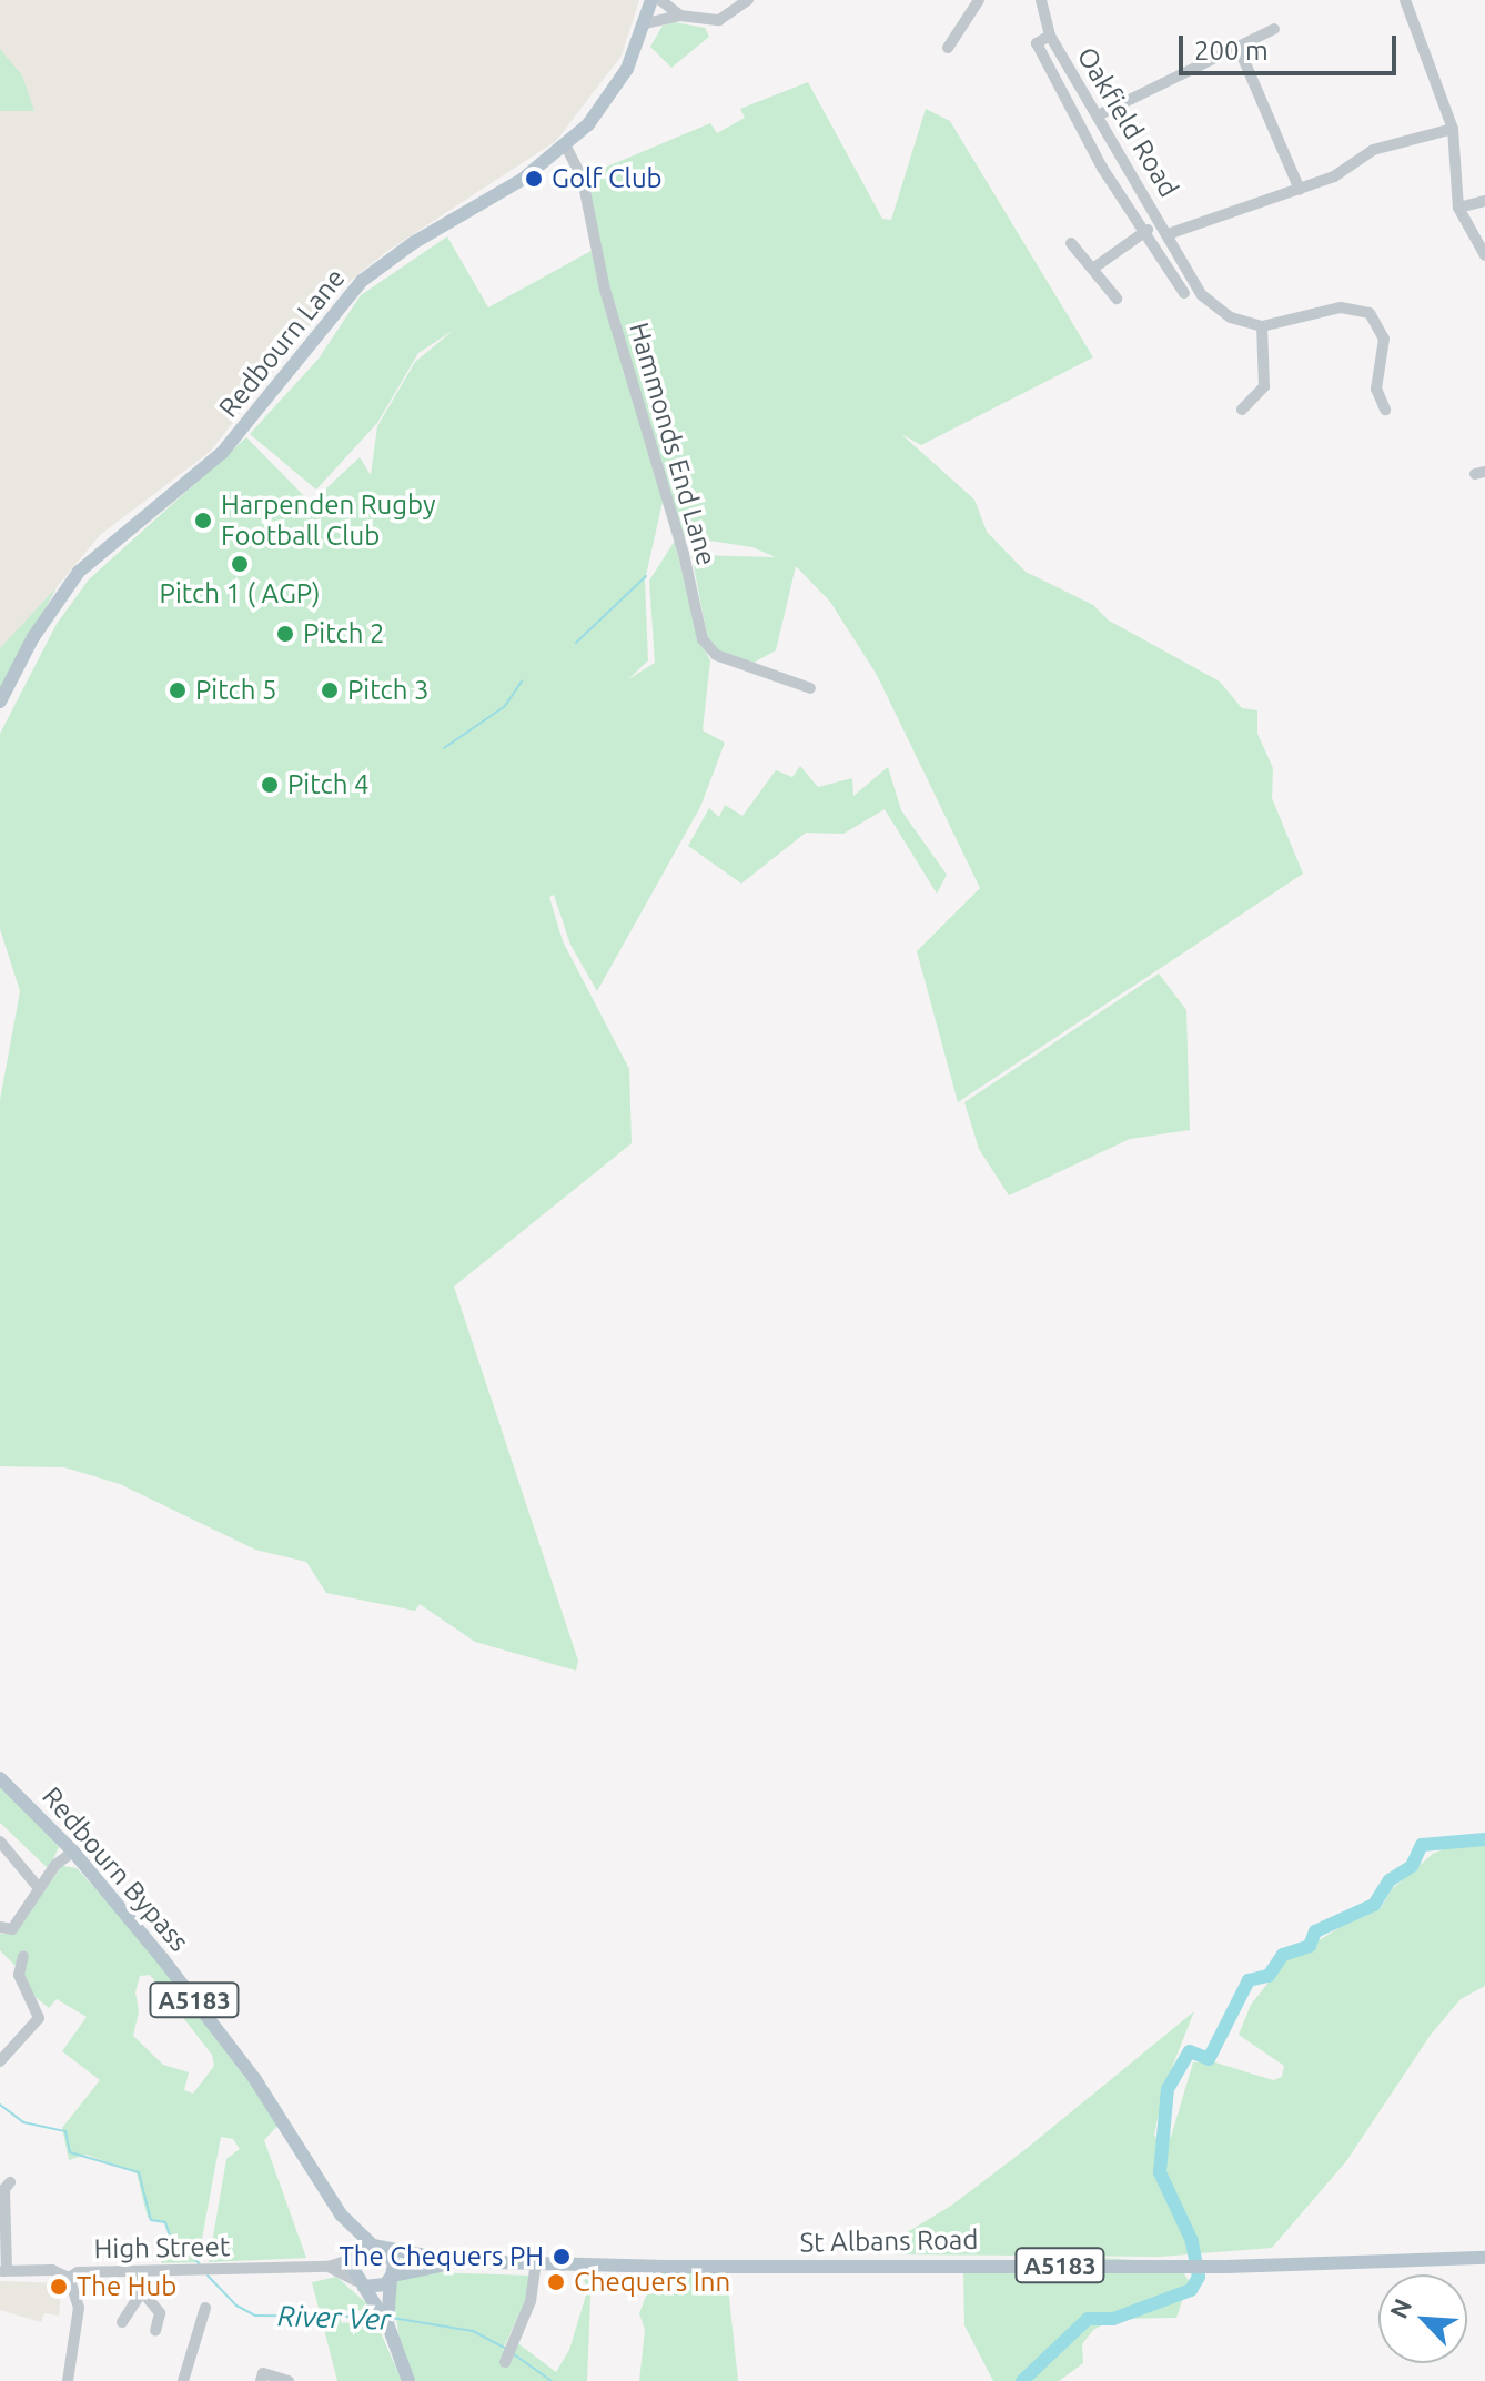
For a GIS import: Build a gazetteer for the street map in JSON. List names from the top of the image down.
{
  "streets": {
    "main road": [
      "Redbourn Lane",
      "Redbourn Bypass",
      "A5183",
      "St Albans Road"
    ],
    "street": ["Oakfield Road", "Hammonds End Lane", "High Street"]
  },
  "crossings": [
    ["Redbourn Lane", "Hammonds End Lane"],
    ["Redbourn Bypass", "St Albans Road"],
    ["Redbourn Bypass", "High Street"],
    ["St Albans Road", "High Street"]
  ],
  "water": ["River Ver"],
  "places": [
    "Golf Club",
    "Harpenden Rugby Football Club",
    "Pitch 1 ( AGP)",
    "Pitch 2",
    "Pitch 5",
    "Pitch 3",
    "Pitch 4",
    "The Chequers PH",
    "Chequers Inn",
    "The Hub"
  ],
  "scale_bar": "200 m",
  "north": "top left"
}
